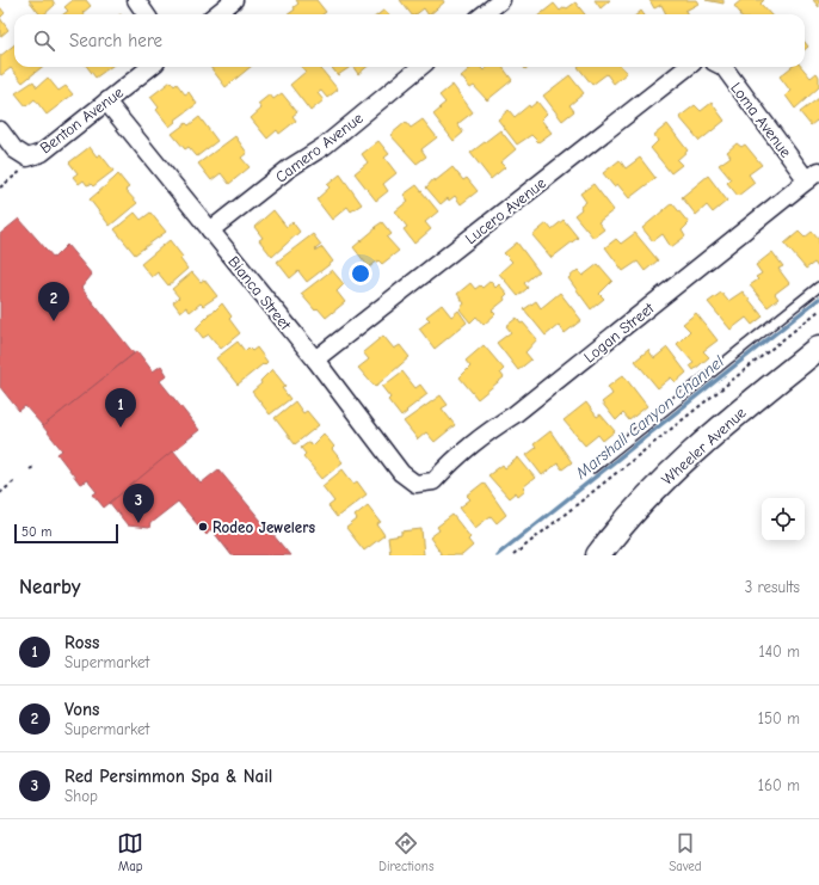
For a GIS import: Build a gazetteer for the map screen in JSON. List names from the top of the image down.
{
  "streets": {
    "main road": ["Wheeler Avenue"],
    "street": [
      "Benton Avenue",
      "Loma Avenue",
      "Camero Avenue",
      "Lucero Avenue",
      "Bianca Street",
      "Logan Street"
    ]
  },
  "crossings": [
    ["Benton Avenue", "Bianca Street"],
    ["Loma Avenue", "Logan Street"],
    ["Camero Avenue", "Bianca Street"],
    ["Lucero Avenue", "Bianca Street"],
    ["Bianca Street", "Logan Street"]
  ],
  "water": ["Marshall Canyon Channel"],
  "places": ["Rodeo Jewelers"],
  "scale_bar": "50 m",
  "page": {
    "search": "Search here",
    "pins": ["2", "1", "3"],
    "scale": "50 m",
    "heading": ["Nearby", "3 results"],
    "list": [
      {
        "mark": "1",
        "name": "Ross",
        "note": "Supermarket",
        "value": "140 m"
      },
      {
        "mark": "2",
        "name": "Vons",
        "note": "Supermarket",
        "value": "150 m"
      },
      {
        "mark": "3",
        "name": "Red Persimmon Spa & Nail",
        "note": "Shop",
        "value": "160 m"
      }
    ],
    "nav": ["Map", "Directions", "Saved"]
  }
}
